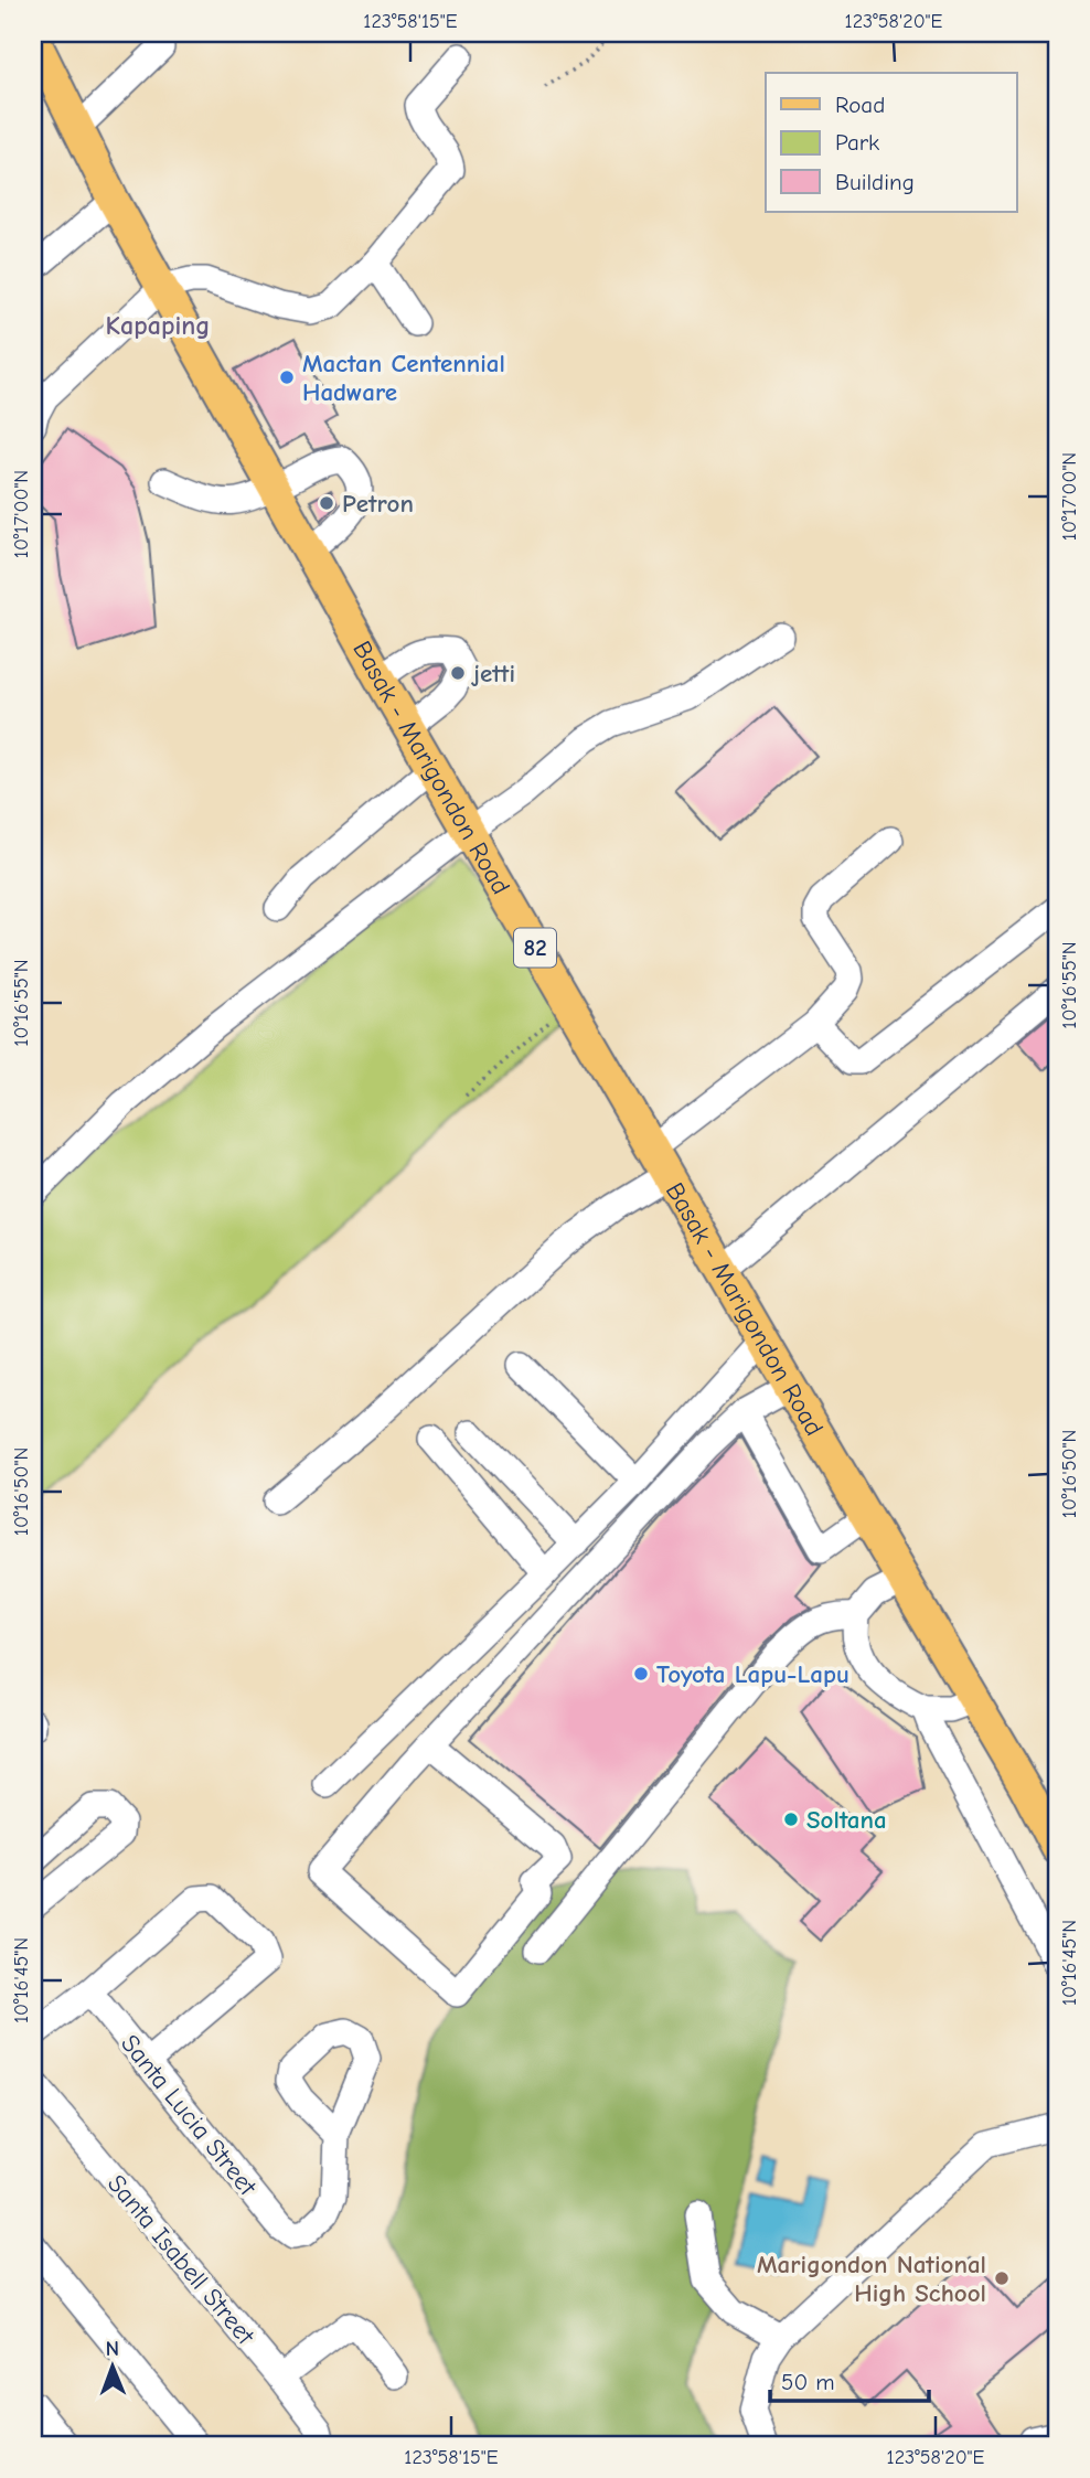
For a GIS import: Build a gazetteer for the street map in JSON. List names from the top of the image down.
{
  "streets": {
    "main road": ["Basak - Marigondon Road", "82"],
    "street": ["Santa Lucia Street", "Santa Isabell Street"]
  },
  "districts": ["Kapaping"],
  "places": [
    "Mactan Centennial Hadware",
    "Petron",
    "jetti",
    "Toyota Lapu-Lapu",
    "Soltana",
    "Marigondon National High School"
  ],
  "legend": ["Road", "Park", "Building"],
  "scale_bar": "50 m",
  "north": "top",
  "coordinates": [
    "123°58'15\"E",
    "123°58'20\"E",
    "10°17'00\"N",
    "10°16'55\"N",
    "10°16'50\"N",
    "10°16'45\"N"
  ]
}
